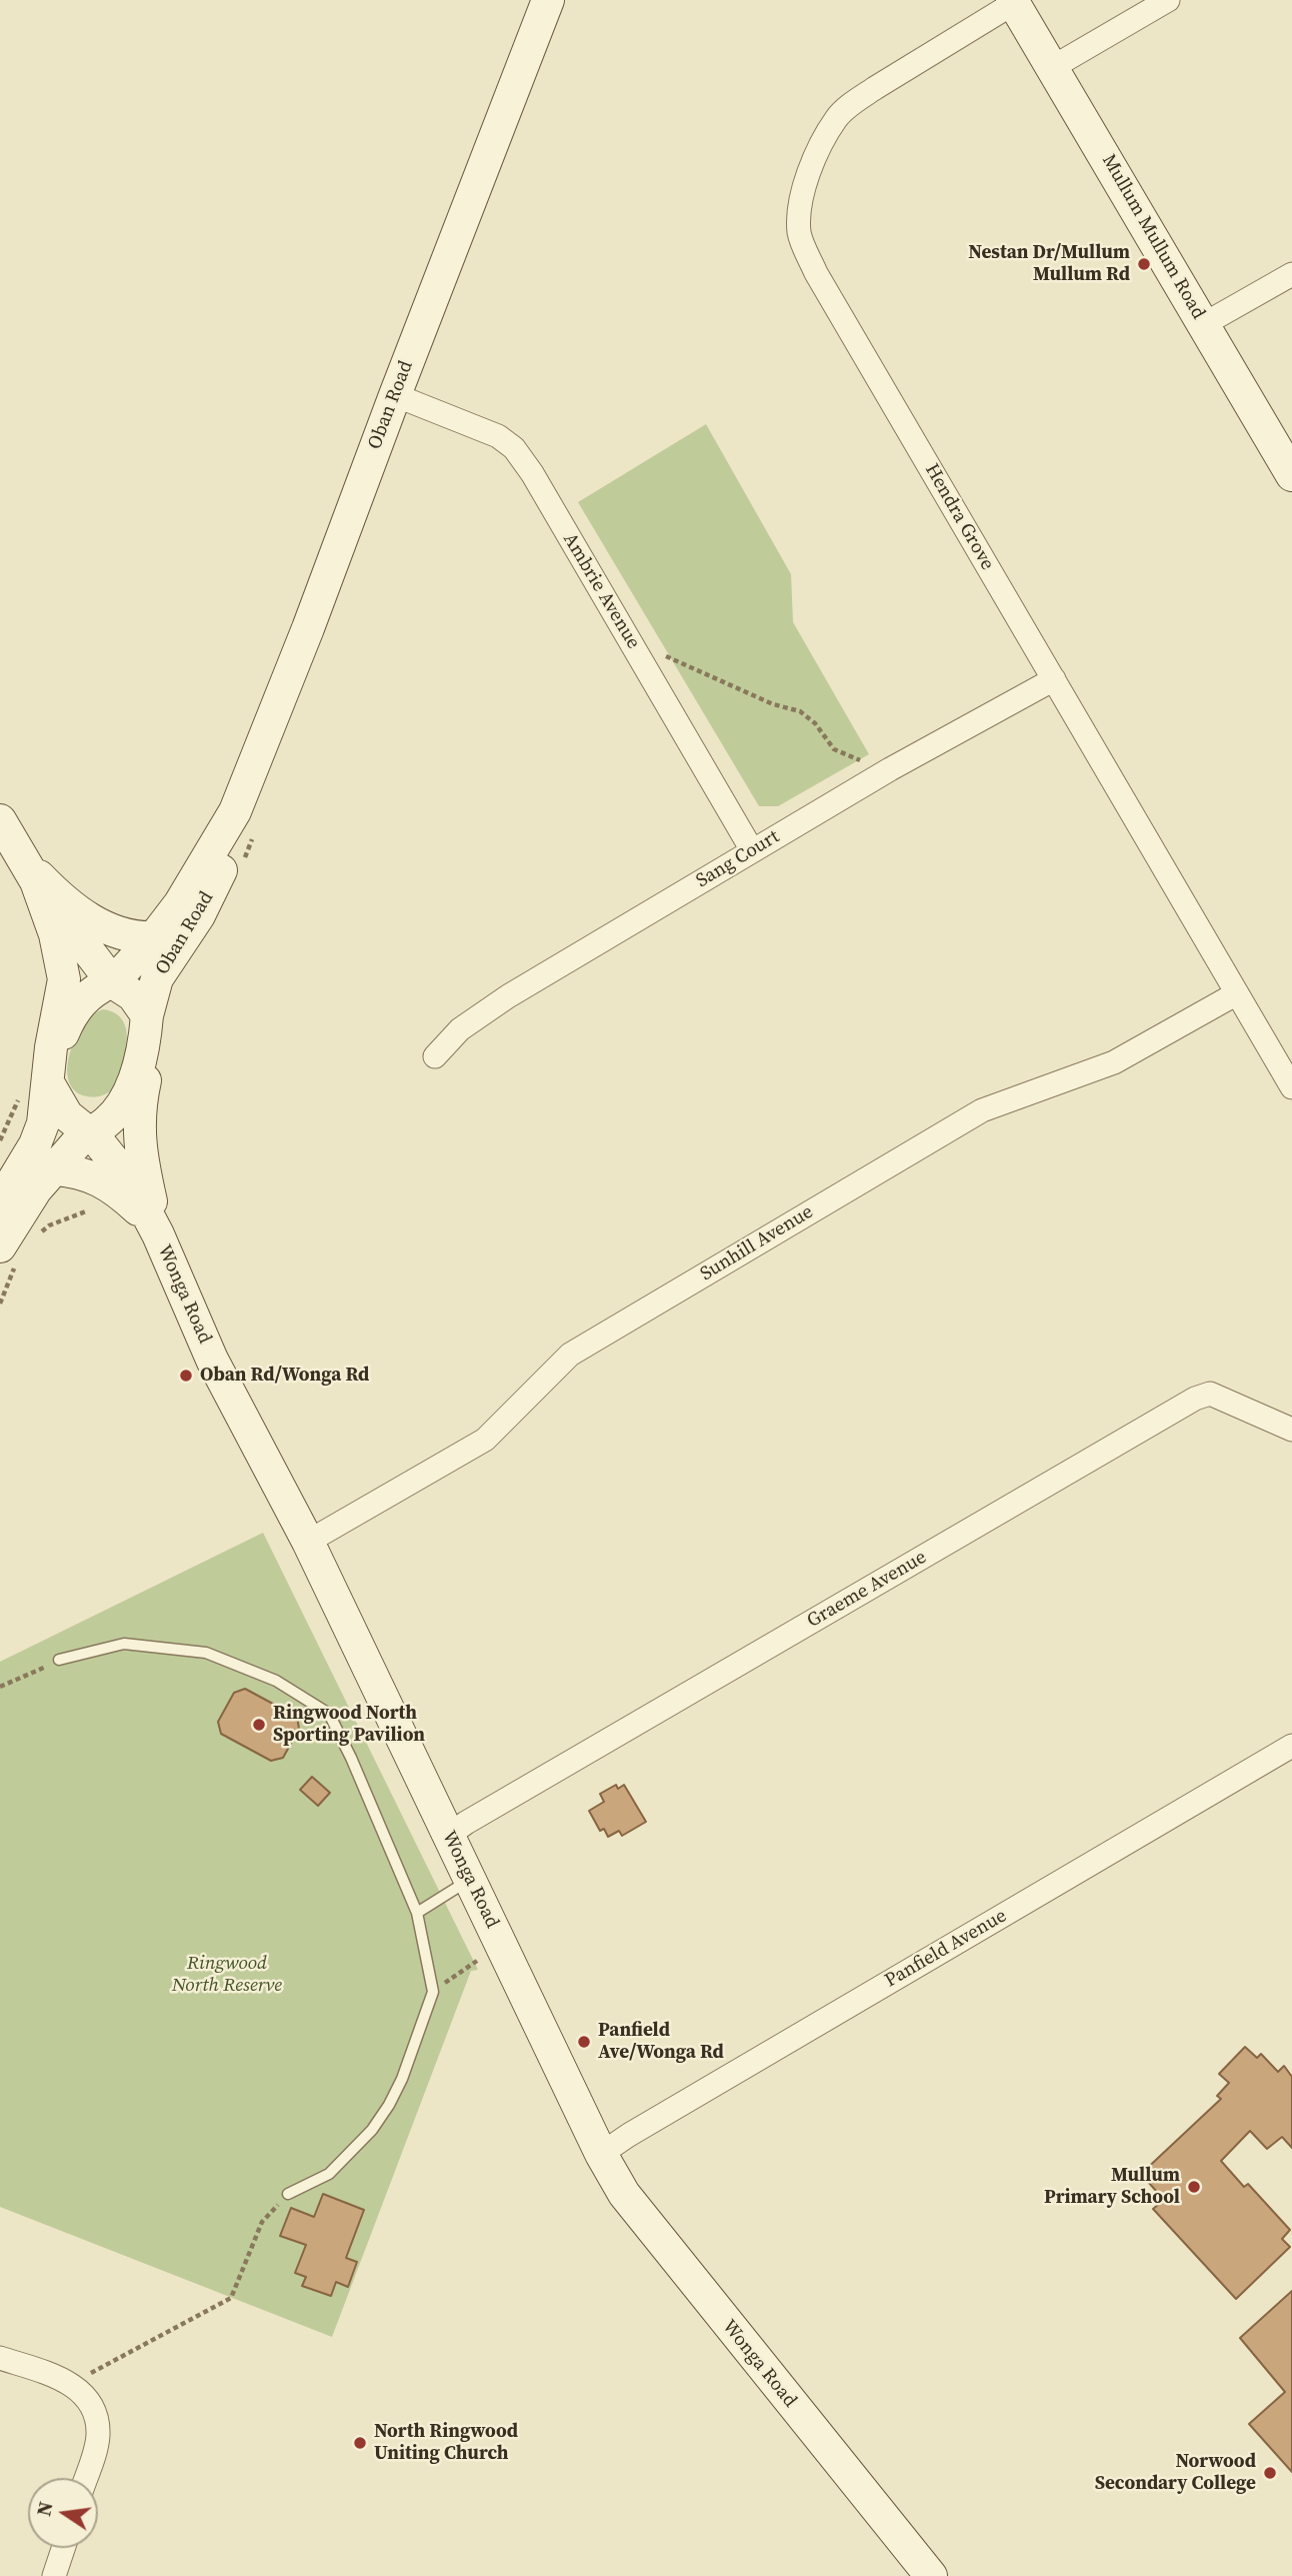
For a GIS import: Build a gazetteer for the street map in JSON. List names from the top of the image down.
{
  "streets": {
    "main road": ["Mullum Mullum Road", "Oban Road", "Wonga Road"],
    "street": [
      "Hendra Grove",
      "Ambrie Avenue",
      "Sang Court",
      "Sunhill Avenue",
      "Graeme Avenue",
      "Panfield Avenue"
    ]
  },
  "crossings": [
    ["Mullum Mullum Road", "Hendra Grove"],
    ["Oban Road", "Ambrie Avenue"],
    ["Oban Road", "Wonga Road"],
    ["Hendra Grove", "Sang Court"],
    ["Hendra Grove", "Sunhill Avenue"],
    ["Ambrie Avenue", "Sang Court"],
    ["Sunhill Avenue", "Wonga Road"],
    ["Wonga Road", "Graeme Avenue"],
    ["Wonga Road", "Panfield Avenue"]
  ],
  "parks": ["Ringwood North Reserve"],
  "places": [
    "Nestan Dr/Mullum Mullum Rd",
    "Oban Rd/Wonga Rd",
    "Ringwood North Sporting Pavilion",
    "Panfield Ave/Wonga Rd",
    "Mullum Primary School",
    "North Ringwood Uniting Church",
    "Norwood Secondary College"
  ],
  "north": "left"
}
